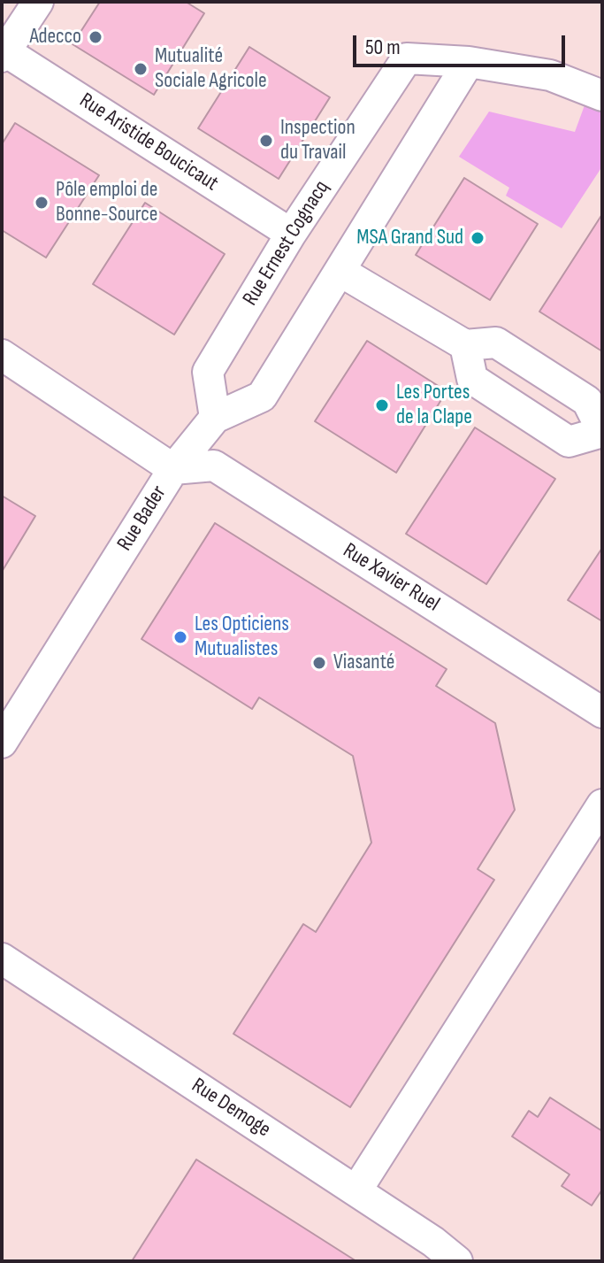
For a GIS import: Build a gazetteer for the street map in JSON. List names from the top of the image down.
{
  "streets": {
    "street": [
      "Rue Aristide Boucicaut",
      "Rue Ernest Cognacq",
      "Rue Bader",
      "Rue Xavier Ruel",
      "Rue Demoge"
    ]
  },
  "crossings": [
    ["Rue Aristide Boucicaut", "Rue Ernest Cognacq"],
    ["Rue Bader", "Rue Xavier Ruel"]
  ],
  "places": [
    "Adecco",
    "Mutualité Sociale Agricole",
    "Inspection du Travail",
    "Pôle emploi de Bonne-Source",
    "MSA Grand Sud",
    "Les Portes de la Clape",
    "Les Opticiens Mutualistes",
    "Viasanté"
  ],
  "scale_bar": "50 m"
}
